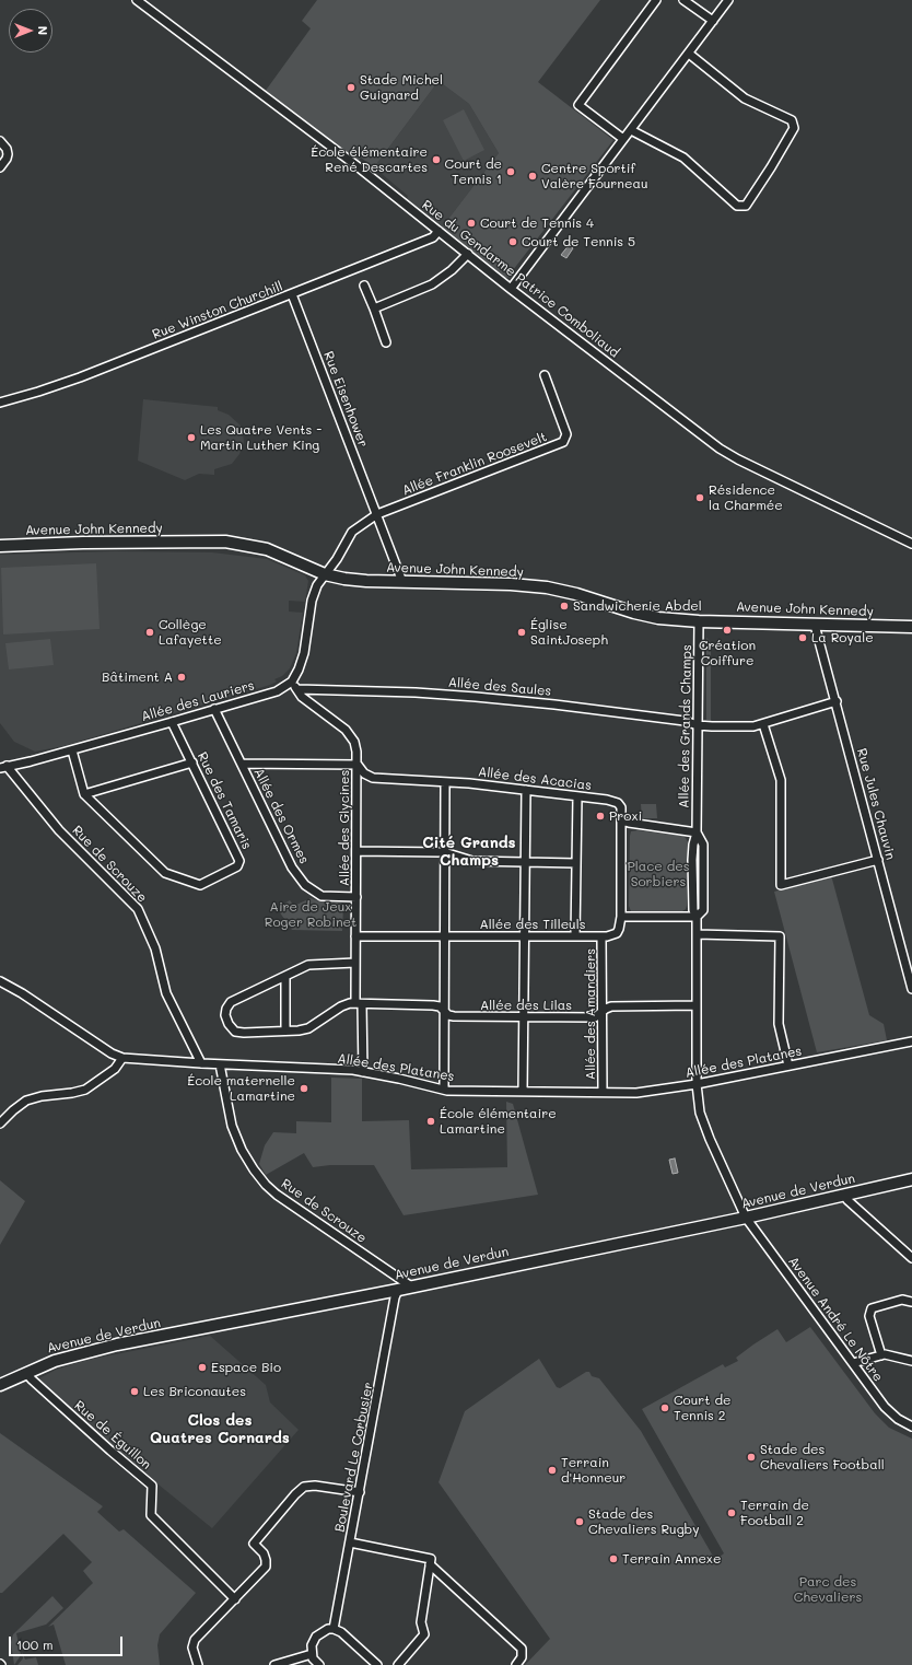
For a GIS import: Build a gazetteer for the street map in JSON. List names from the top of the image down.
{
  "streets": {
    "main road": ["Avenue John Kennedy", "Avenue de Verdun"],
    "street": [
      "Rue du Gendarme Patrice Comboliaud",
      "Rue Winston Churchill",
      "Rue Eisenhower",
      "Allée Franklin Roosevelt",
      "Allée des Saules",
      "Allée des Lauriers",
      "Allée des Grands Champs",
      "Allée des Acacias",
      "Rue des Tamaris",
      "Rue Jules Chauvin",
      "Allée des Ormes",
      "Allée des Glycines",
      "Rue de Scrouze",
      "Allée des Tilleuls",
      "Allée des Lilas",
      "Allée des Amandiers",
      "Allée des Platanes",
      "Avenue André Le Nôtre",
      "Rue de Éguillon",
      "Boulevard Le Corbusier"
    ]
  },
  "crossings": [
    ["Rue du Gendarme Patrice Comboliaud", "Rue Winston Churchill"],
    ["Rue Winston Churchill", "Rue Eisenhower"],
    ["Rue Eisenhower", "Allée Franklin Roosevelt"],
    ["Rue Eisenhower", "Avenue John Kennedy"],
    ["Avenue John Kennedy", "Allée des Grands Champs"],
    ["Avenue John Kennedy", "Rue Jules Chauvin"],
    ["Allée des Saules", "Allée des Grands Champs"],
    ["Allée des Saules", "Rue Jules Chauvin"],
    ["Allée des Saules", "Allée des Glycines"],
    ["Allée des Lauriers", "Rue des Tamaris"],
    ["Allée des Lauriers", "Allée des Ormes"],
    ["Allée des Lauriers", "Allée des Glycines"],
    ["Allée des Lauriers", "Rue de Scrouze"],
    ["Allée des Grands Champs", "Allée des Lilas"],
    ["Allée des Grands Champs", "Allée des Platanes"],
    ["Allée des Grands Champs", "Avenue de Verdun"],
    ["Allée des Grands Champs", "Avenue André Le Nôtre"],
    ["Allée des Acacias", "Allée des Glycines"],
    ["Allée des Ormes", "Allée des Glycines"],
    ["Allée des Glycines", "Allée des Tilleuls"],
    ["Allée des Glycines", "Allée des Lilas"],
    ["Allée des Glycines", "Allée des Platanes"],
    ["Rue de Scrouze", "Allée des Platanes"],
    ["Rue de Scrouze", "Avenue de Verdun"],
    ["Allée des Tilleuls", "Allée des Amandiers"],
    ["Allée des Lilas", "Allée des Amandiers"],
    ["Allée des Amandiers", "Allée des Platanes"],
    ["Avenue de Verdun", "Avenue André Le Nôtre"],
    ["Avenue de Verdun", "Rue de Éguillon"],
    ["Avenue de Verdun", "Boulevard Le Corbusier"]
  ],
  "districts": ["Cité Grands Champs", "Clos des Quatres Cornards"],
  "parks": ["Place des Sorbiers", "Aire de Jeux Roger Robinet", "Parc des Chevaliers"],
  "places": [
    "Stade Michel Guignard",
    "École élémentaire René Descartes",
    "Court de Tennis 1",
    "Centre Sportif Valère Fourneau",
    "Court de Tennis 4",
    "Court de Tennis 5",
    "Les Quatre Vents - Martin Luther King",
    "Résidence la Charmée",
    "Sandwicherie Abdel",
    "Création Coiffure",
    "Collège Lafayette",
    "Église SaintJoseph",
    "La Royale",
    "Bâtiment A",
    "Proxi",
    "École maternelle Lamartine",
    "École élémentaire Lamartine",
    "Espace Bio",
    "Les Briconautes",
    "Court de Tennis 2",
    "Stade des Chevaliers Football",
    "Terrain d'Honneur",
    "Terrain de Football 2",
    "Stade des Chevaliers Rugby",
    "Terrain Annexe"
  ],
  "scale_bar": "100 m",
  "north": "right"
}
